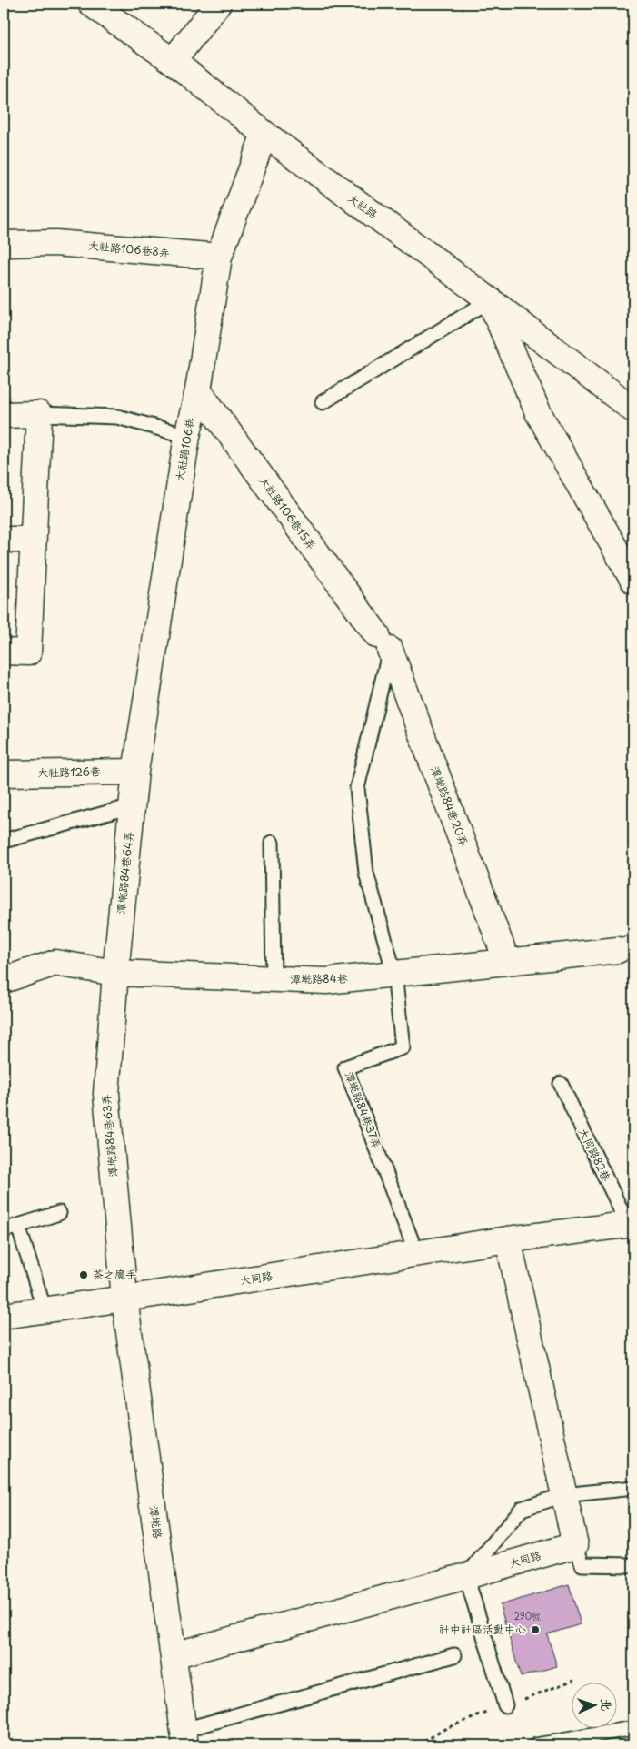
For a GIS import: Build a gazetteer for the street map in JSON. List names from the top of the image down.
{
  "streets": {
    "street": [
      "大社路",
      "大社路106巷8弄",
      "大社路106巷",
      "大社路106巷15弄",
      "大社路126巷",
      "潭墘路84巷20弄",
      "潭墘路84巷64弄",
      "潭墘路84巷",
      "潭墘路84巷63弄",
      "大同路",
      "潭墘路"
    ],
    "lane": ["潭墘路84巷37弄", "大同路82巷"]
  },
  "crossings": [
    ["大社路", "大社路106巷"],
    ["大社路106巷8弄", "大社路106巷"],
    ["大社路106巷", "大社路106巷15弄"],
    ["大社路106巷", "大社路126巷"],
    ["大社路106巷", "潭墘路84巷64弄"],
    ["大社路106巷15弄", "潭墘路84巷20弄"],
    ["大社路126巷", "潭墘路84巷64弄"],
    ["潭墘路84巷20弄", "潭墘路84巷"],
    ["潭墘路84巷64弄", "潭墘路84巷"],
    ["潭墘路84巷64弄", "潭墘路84巷63弄"],
    ["潭墘路84巷", "潭墘路84巷37弄"],
    ["潭墘路84巷", "潭墘路84巷63弄"],
    ["潭墘路84巷37弄", "大同路"],
    ["潭墘路84巷63弄", "大同路"],
    ["潭墘路84巷63弄", "潭墘路"],
    ["大同路82巷", "大同路"],
    ["大同路", "潭墘路"]
  ],
  "places": ["茶之魔手", "社中社區活動中心"],
  "house_numbers": ["290號"],
  "north": "right"
}
